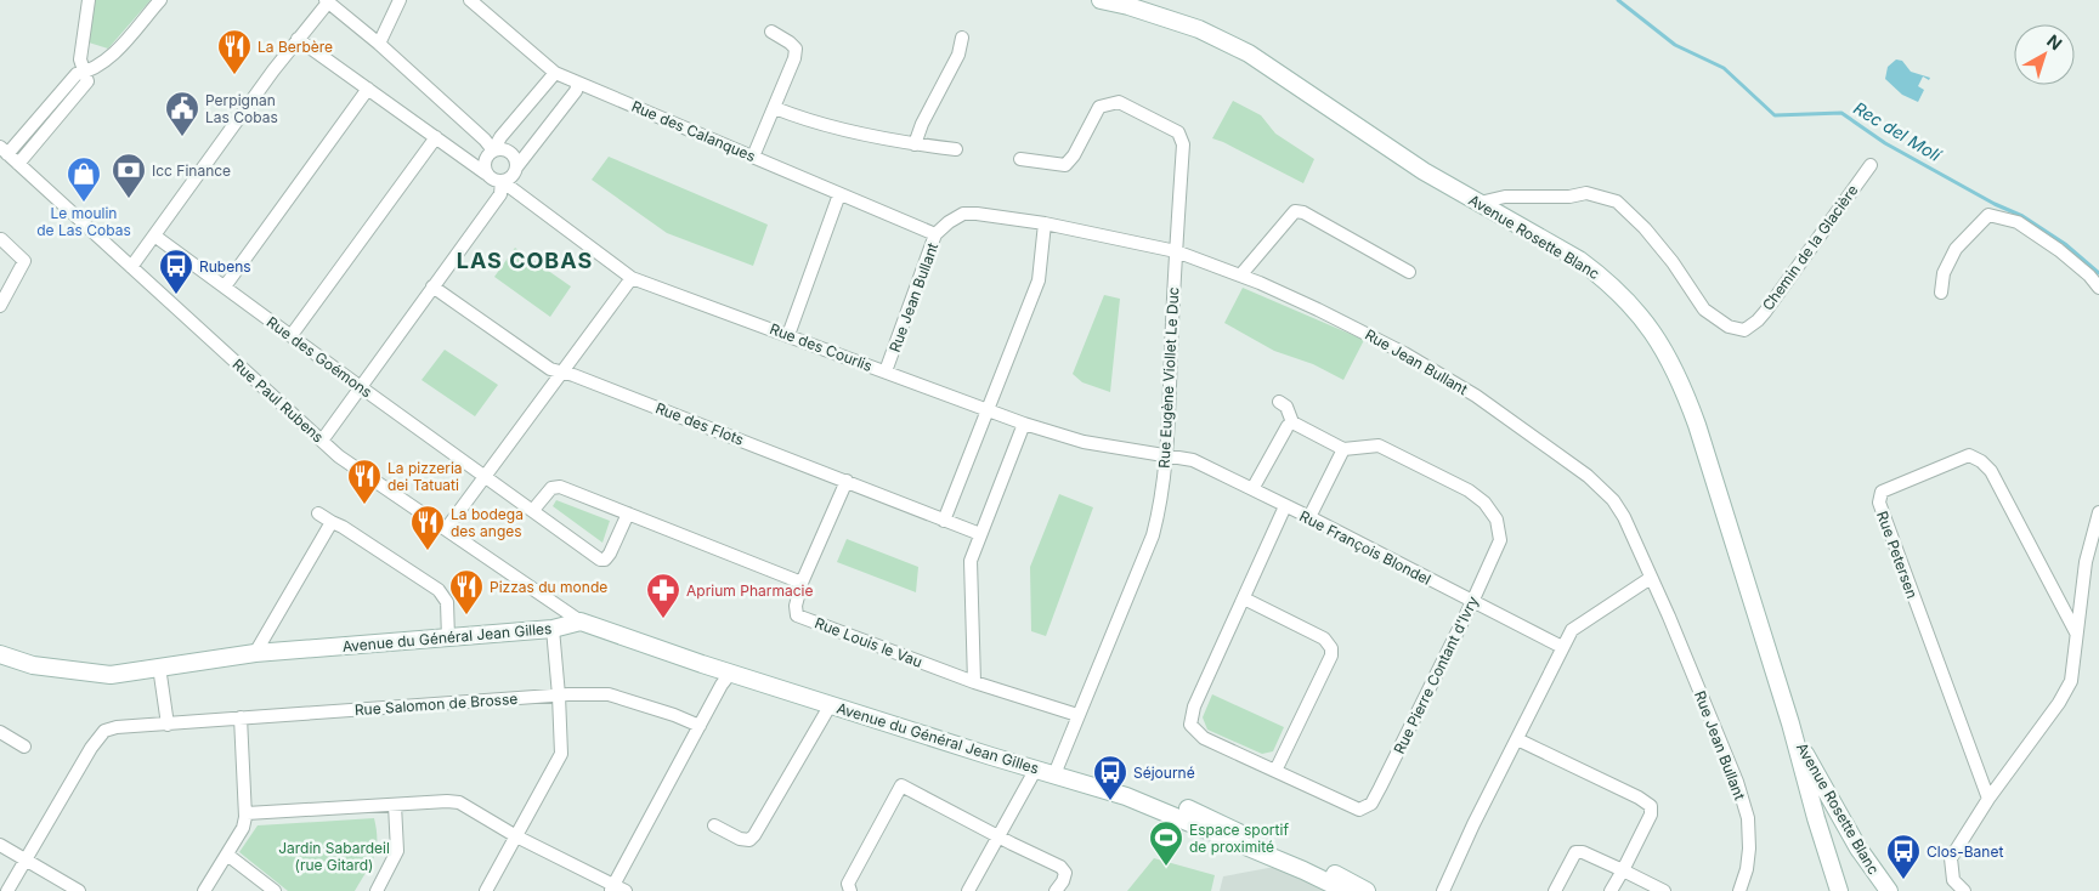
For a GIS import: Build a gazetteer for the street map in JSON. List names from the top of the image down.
{
  "streets": {
    "main road": ["Avenue Rosette Blanc", "Avenue du Général Jean Gilles"],
    "street": [
      "Rue des Calanques",
      "Chemin de la Glacière",
      "Rue Jean Bullant",
      "Rue des Courlis",
      "Rue des Goémons",
      "Rue Eugène Viollet Le Duc",
      "Rue Paul Rubens",
      "Rue des Flots",
      "Rue François Blondel",
      "Rue Petersen",
      "Rue Louis le Vau",
      "Rue Pierre Contant d'Ivry",
      "Rue Salomon de Brosse"
    ]
  },
  "crossings": [
    ["Rue des Calanques", "Rue Jean Bullant"],
    ["Avenue Rosette Blanc", "Chemin de la Glacière"],
    ["Rue Jean Bullant", "Rue des Courlis"],
    ["Rue Jean Bullant", "Rue Eugène Viollet Le Duc"],
    ["Rue des Courlis", "Rue Eugène Viollet Le Duc"],
    ["Rue des Courlis", "Rue François Blondel"],
    ["Rue Eugène Viollet Le Duc", "Rue François Blondel"],
    ["Rue Eugène Viollet Le Duc", "Avenue du Général Jean Gilles"],
    ["Rue Eugène Viollet Le Duc", "Rue Louis le Vau"],
    ["Rue Paul Rubens", "Avenue du Général Jean Gilles"],
    ["Rue des Flots", "Rue Louis le Vau"],
    ["Rue François Blondel", "Rue Pierre Contant d'Ivry"]
  ],
  "districts": ["LAS COBAS"],
  "water": ["Rec del Molí"],
  "parks": ["Jardin Sabardeil (rue Gitard)"],
  "places": {
    "restaurant": [
      "La Berbère",
      "La pizzeria dei Tatuati",
      "La bodega des anges",
      "Pizzas du monde"
    ],
    "public building": ["Perpignan Las Cobas"],
    "bank": ["Icc Finance"],
    "shop": ["Le moulin de Las Cobas"],
    "bus stop": ["Rubens", "Séjourné", "Clos-Banet"],
    "pharmacy": ["Aprium Pharmacie"],
    "sports": ["Espace sportif de proximité"]
  },
  "north": "top right"
}
